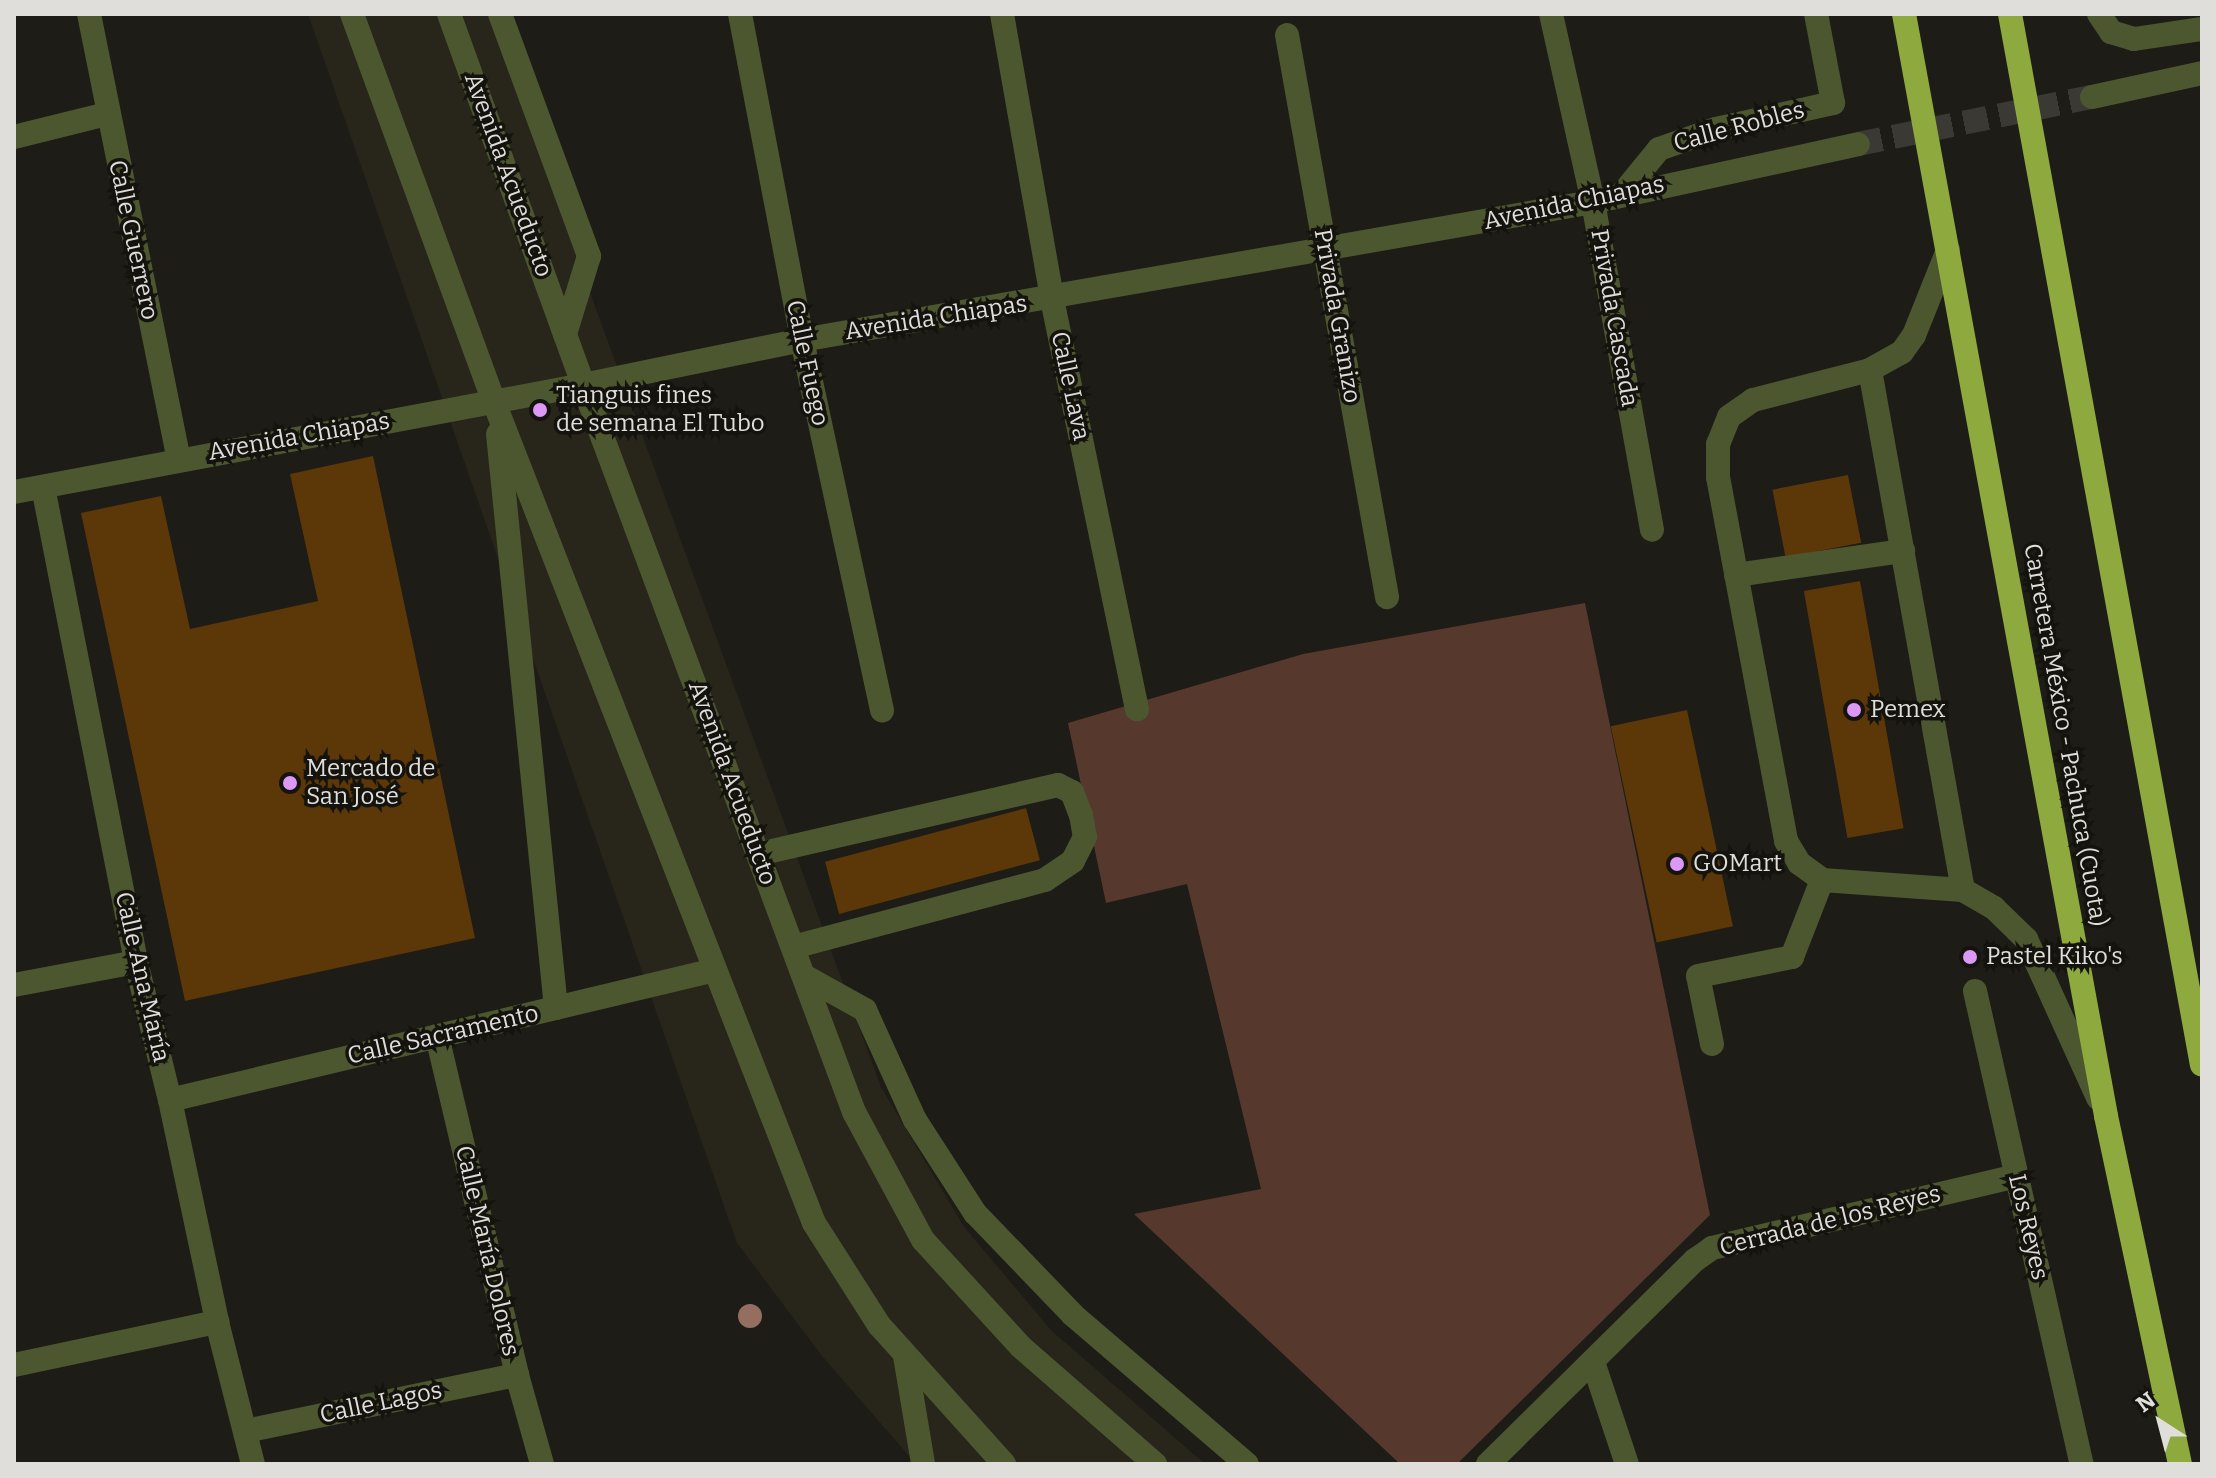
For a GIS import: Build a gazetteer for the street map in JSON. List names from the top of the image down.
{
  "streets": {
    "highway": ["Carretera México - Pachuca (Cuota)"],
    "street": [
      "Calle Robles",
      "Avenida Acueducto",
      "Avenida Chiapas",
      "Calle Guerrero",
      "Privada Granizo",
      "Privada Cascada",
      "Calle Fuego",
      "Calle Lava",
      "Calle Ana María",
      "Calle Sacramento",
      "Cerrada de los Reyes",
      "Los Reyes",
      "Calle María Dolores",
      "Calle Lagos"
    ]
  },
  "crossings": [
    ["Calle Robles", "Avenida Chiapas"],
    ["Avenida Acueducto", "Avenida Chiapas"],
    ["Avenida Chiapas", "Calle Guerrero"],
    ["Avenida Chiapas", "Privada Granizo"],
    ["Avenida Chiapas", "Privada Cascada"],
    ["Avenida Chiapas", "Calle Fuego"],
    ["Avenida Chiapas", "Calle Lava"],
    ["Avenida Chiapas", "Calle Ana María"],
    ["Calle Ana María", "Calle Sacramento"],
    ["Calle Ana María", "Calle Lagos"],
    ["Calle Sacramento", "Calle María Dolores"],
    ["Cerrada de los Reyes", "Los Reyes"],
    ["Calle María Dolores", "Calle Lagos"]
  ],
  "places": [
    "Tianguis fines de semana El Tubo",
    "Pemex",
    "Mercado de San José",
    "GOMart",
    "Pastel Kiko's"
  ],
  "north": "top left"
}
